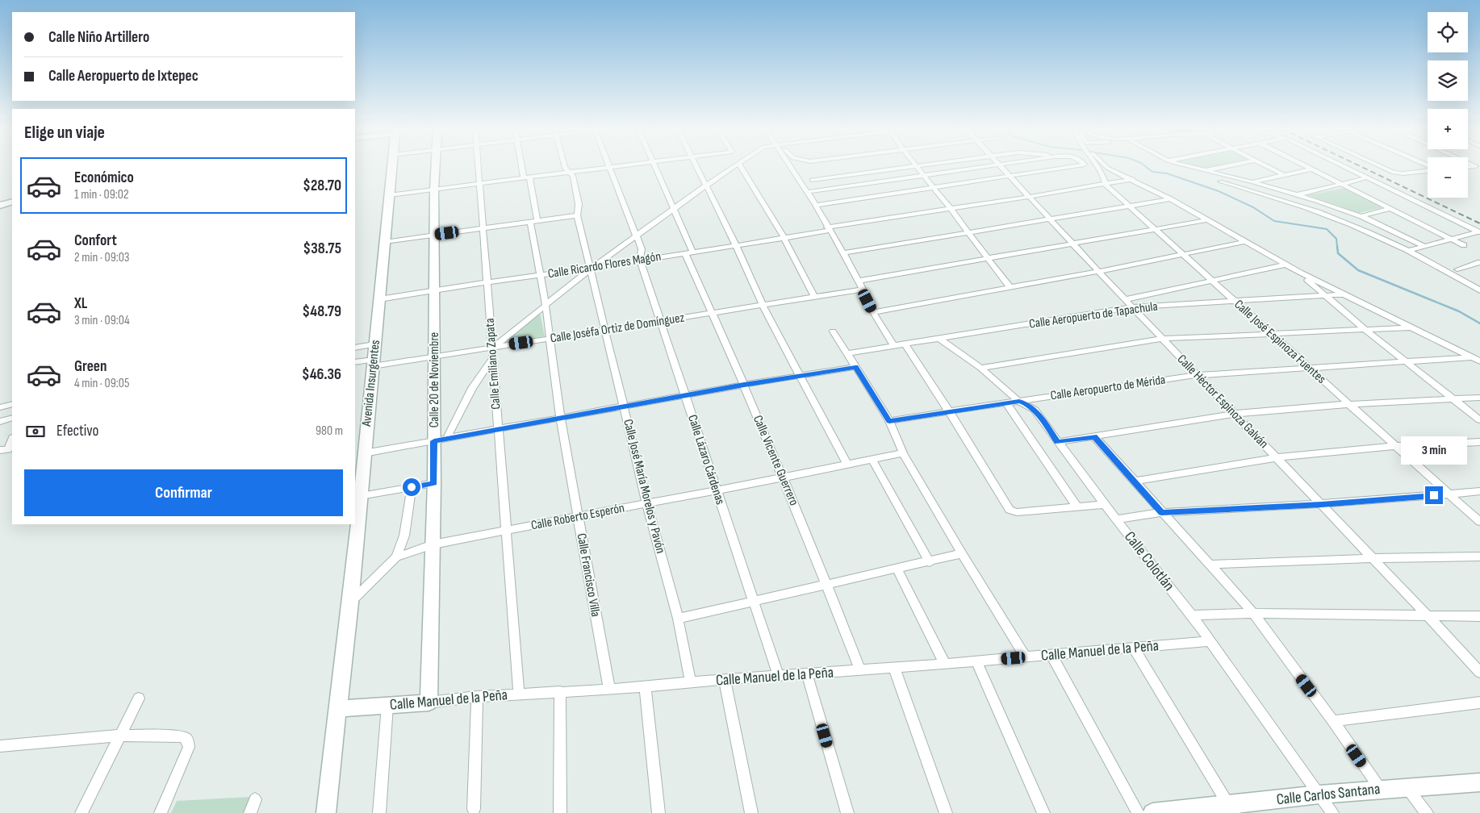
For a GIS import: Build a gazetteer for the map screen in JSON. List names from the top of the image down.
{
  "streets": {
    "street": [
      "Calle Ricardo Flores Magón",
      "Calle Aeropuerto de Tapachula",
      "Calle Joséfa Ortiz de Domínguez",
      "Calle José Espinoza Fuentes",
      "Calle Emiliano Zapata",
      "Calle 20 de Noviembre",
      "Avenida Insurgentes",
      "Calle Aeropuerto de Mérida",
      "Calle Héctor Espinoza Galván",
      "Calle Lázaro Cárdenas",
      "Calle Vicente Guerrero",
      "Calle José María Morelos y Pavón",
      "Calle Roberto Esperón",
      "Calle Colotlán",
      "Calle Francisco Villa",
      "Calle Manuel de la Peña",
      "Calle Carlos Santana"
    ]
  },
  "crossings": [
    ["Calle Ricardo Flores Magón", "Calle José Espinoza Fuentes"],
    ["Calle Ricardo Flores Magón", "Calle Emiliano Zapata"],
    ["Calle Ricardo Flores Magón", "Calle 20 de Noviembre"],
    ["Calle Ricardo Flores Magón", "Avenida Insurgentes"],
    ["Calle Ricardo Flores Magón", "Calle Héctor Espinoza Galván"],
    ["Calle Ricardo Flores Magón", "Calle Lázaro Cárdenas"],
    ["Calle Ricardo Flores Magón", "Calle Vicente Guerrero"],
    ["Calle Ricardo Flores Magón", "Calle José María Morelos y Pavón"],
    ["Calle Ricardo Flores Magón", "Calle Francisco Villa"],
    ["Calle Aeropuerto de Tapachula", "Calle José Espinoza Fuentes"],
    ["Calle Aeropuerto de Tapachula", "Calle Héctor Espinoza Galván"],
    ["Calle Aeropuerto de Tapachula", "Calle Colotlán"],
    ["Calle Joséfa Ortiz de Domínguez", "Calle Emiliano Zapata"],
    ["Calle Joséfa Ortiz de Domínguez", "Calle 20 de Noviembre"],
    ["Calle Joséfa Ortiz de Domínguez", "Avenida Insurgentes"],
    ["Calle Joséfa Ortiz de Domínguez", "Calle Lázaro Cárdenas"],
    ["Calle Joséfa Ortiz de Domínguez", "Calle Vicente Guerrero"],
    ["Calle Joséfa Ortiz de Domínguez", "Calle José María Morelos y Pavón"],
    ["Calle Joséfa Ortiz de Domínguez", "Calle Francisco Villa"],
    ["Calle José Espinoza Fuentes", "Calle Aeropuerto de Mérida"],
    ["Calle Emiliano Zapata", "Calle Roberto Esperón"],
    ["Calle Emiliano Zapata", "Calle Manuel de la Peña"],
    ["Calle 20 de Noviembre", "Calle Roberto Esperón"],
    ["Calle 20 de Noviembre", "Calle Manuel de la Peña"],
    ["Avenida Insurgentes", "Calle Manuel de la Peña"],
    ["Calle Aeropuerto de Mérida", "Calle Héctor Espinoza Galván"],
    ["Calle Aeropuerto de Mérida", "Calle Colotlán"],
    ["Calle Lázaro Cárdenas", "Calle Roberto Esperón"],
    ["Calle Lázaro Cárdenas", "Calle Manuel de la Peña"],
    ["Calle Vicente Guerrero", "Calle Roberto Esperón"],
    ["Calle Vicente Guerrero", "Calle Manuel de la Peña"],
    ["Calle José María Morelos y Pavón", "Calle Roberto Esperón"],
    ["Calle José María Morelos y Pavón", "Calle Manuel de la Peña"],
    ["Calle Roberto Esperón", "Calle Francisco Villa"],
    ["Calle Colotlán", "Calle Manuel de la Peña"],
    ["Calle Colotlán", "Calle Carlos Santana"],
    ["Calle Francisco Villa", "Calle Manuel de la Peña"]
  ],
  "page": {
    "map_buttons": ["+", "−"],
    "banner": ["Calle Niño Artillero", "Calle Aeropuerto de Ixtepec"],
    "heading": "Elige un viaje",
    "list": [
      {
        "name": "Económico",
        "note": "1 min · 09:02",
        "value": "$28.70"
      },
      {
        "name": "Confort",
        "note": "2 min · 09:03",
        "value": "$38.75"
      },
      {
        "name": "XL",
        "note": "3 min · 09:04",
        "value": "$48.79"
      },
      {
        "name": "Green",
        "note": "4 min · 09:05",
        "value": "$46.36"
      }
    ],
    "pay": ["Efectivo", "980 m"],
    "bubble": "3 min",
    "buttons": "Confirmar"
  }
}
